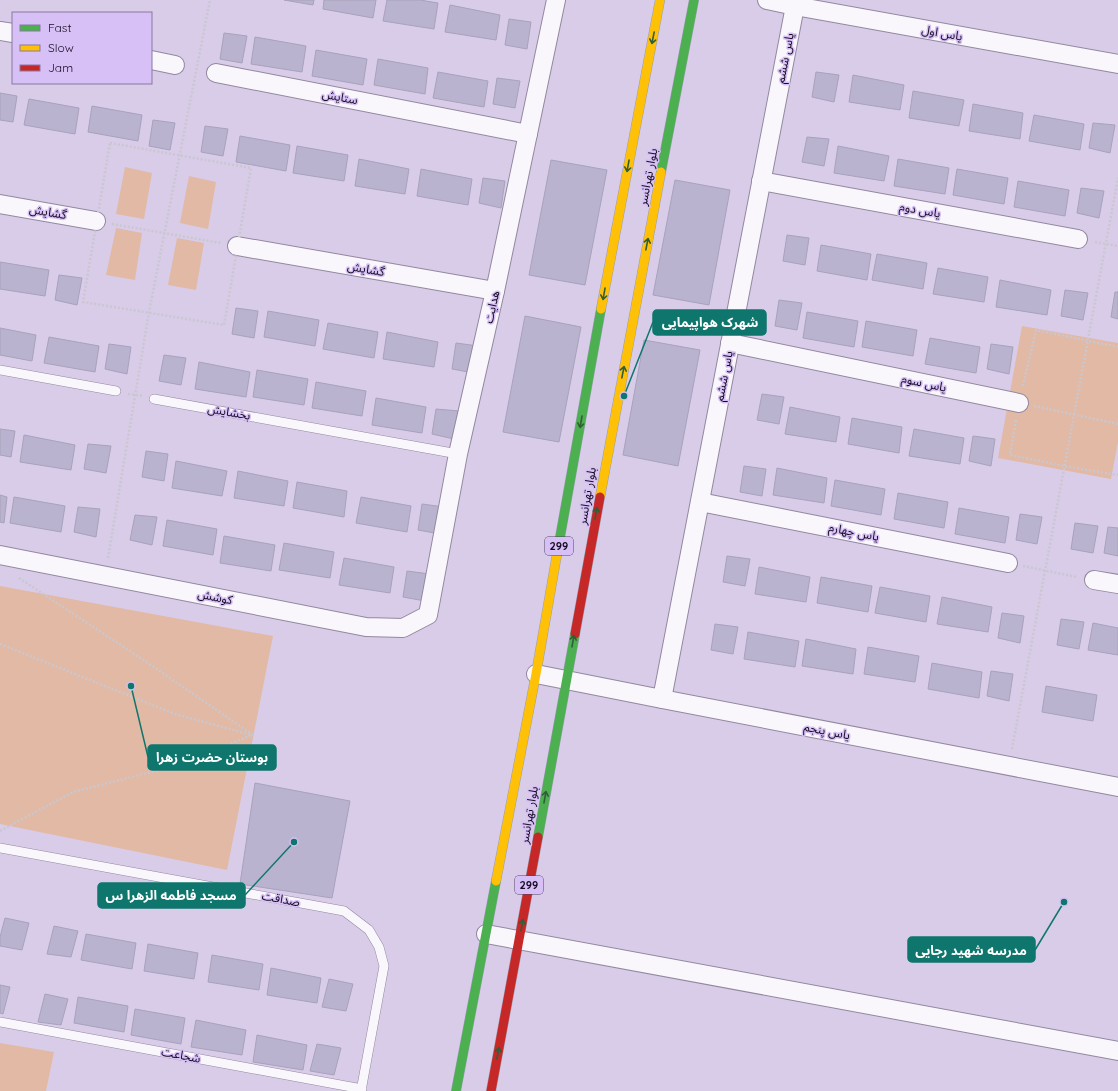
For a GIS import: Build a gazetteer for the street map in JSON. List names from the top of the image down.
{
  "streets": {
    "main road": ["بلوار تهرانسر", "299"],
    "street": [
      "یاس اول",
      "یاس ششم",
      "ستایش",
      "یاس دوم",
      "گشایش",
      "هدایت",
      "یاس سوم",
      "یاس چهارم",
      "کوشش",
      "یاس پنجم"
    ],
    "lane": ["بخشایش", "صداقت", "شجاعت"]
  },
  "crossings": [
    ["یاس اول", "یاس ششم"],
    ["یاس ششم", "یاس دوم"],
    ["یاس ششم", "یاس سوم"],
    ["یاس ششم", "یاس چهارم"],
    ["یاس ششم", "یاس پنجم"],
    ["ستایش", "هدایت"],
    ["بلوار تهرانسر", "یاس پنجم"],
    ["گشایش", "هدایت"],
    ["هدایت", "بخشایش"],
    ["هدایت", "کوشش"],
    ["صداقت", "شجاعت"]
  ],
  "places": [
    "شهرک هواپیمایی",
    "بوستان حضرت زهرا",
    "مسجد فاطمه الزهرا س",
    "مدرسه شهید رجایی"
  ],
  "legend": ["Fast", "Slow", "Jam"]
}
